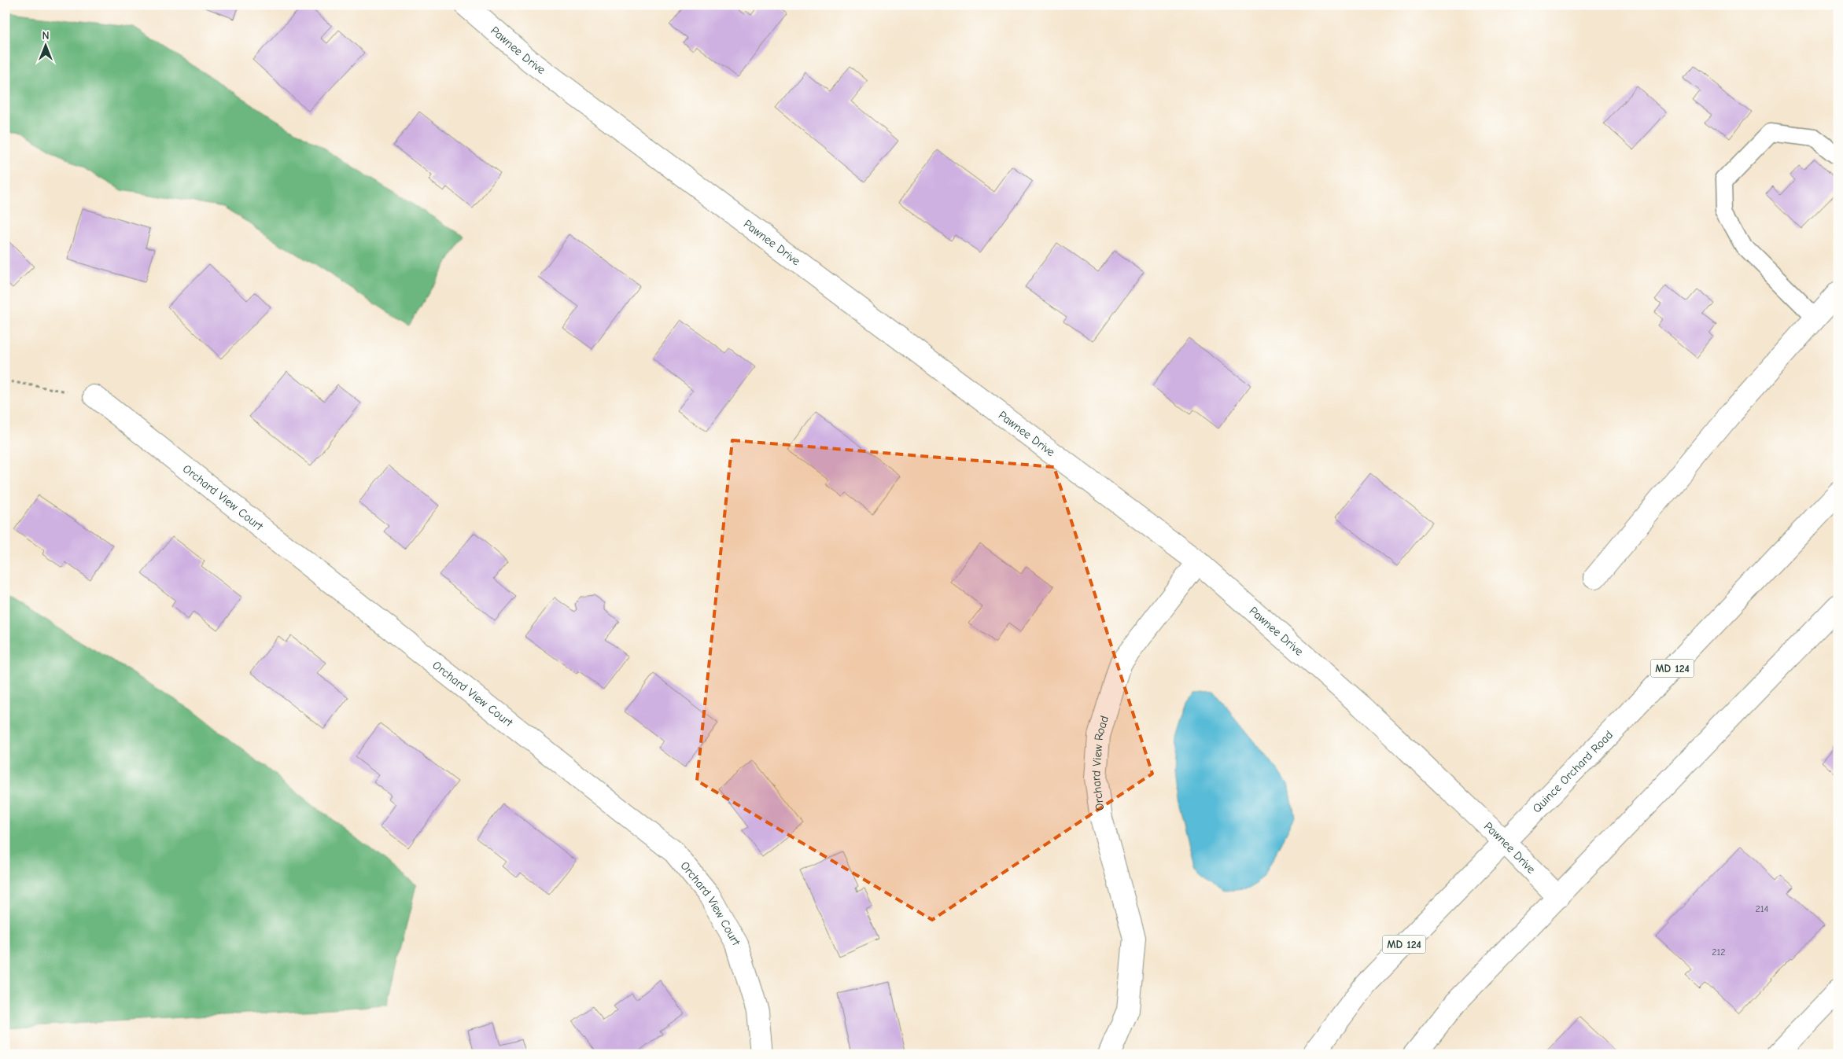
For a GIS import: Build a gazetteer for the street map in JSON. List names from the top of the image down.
{
  "streets": {
    "street": [
      "Pawnee Drive",
      "Orchard View Court",
      "MD 124",
      "Orchard View Road",
      "Quince Orchard Road"
    ]
  },
  "crossings": [
    ["Pawnee Drive", "Orchard View Road"],
    ["Pawnee Drive", "Quince Orchard Road"]
  ],
  "house_numbers": ["214", "212"],
  "north": "top"
}
